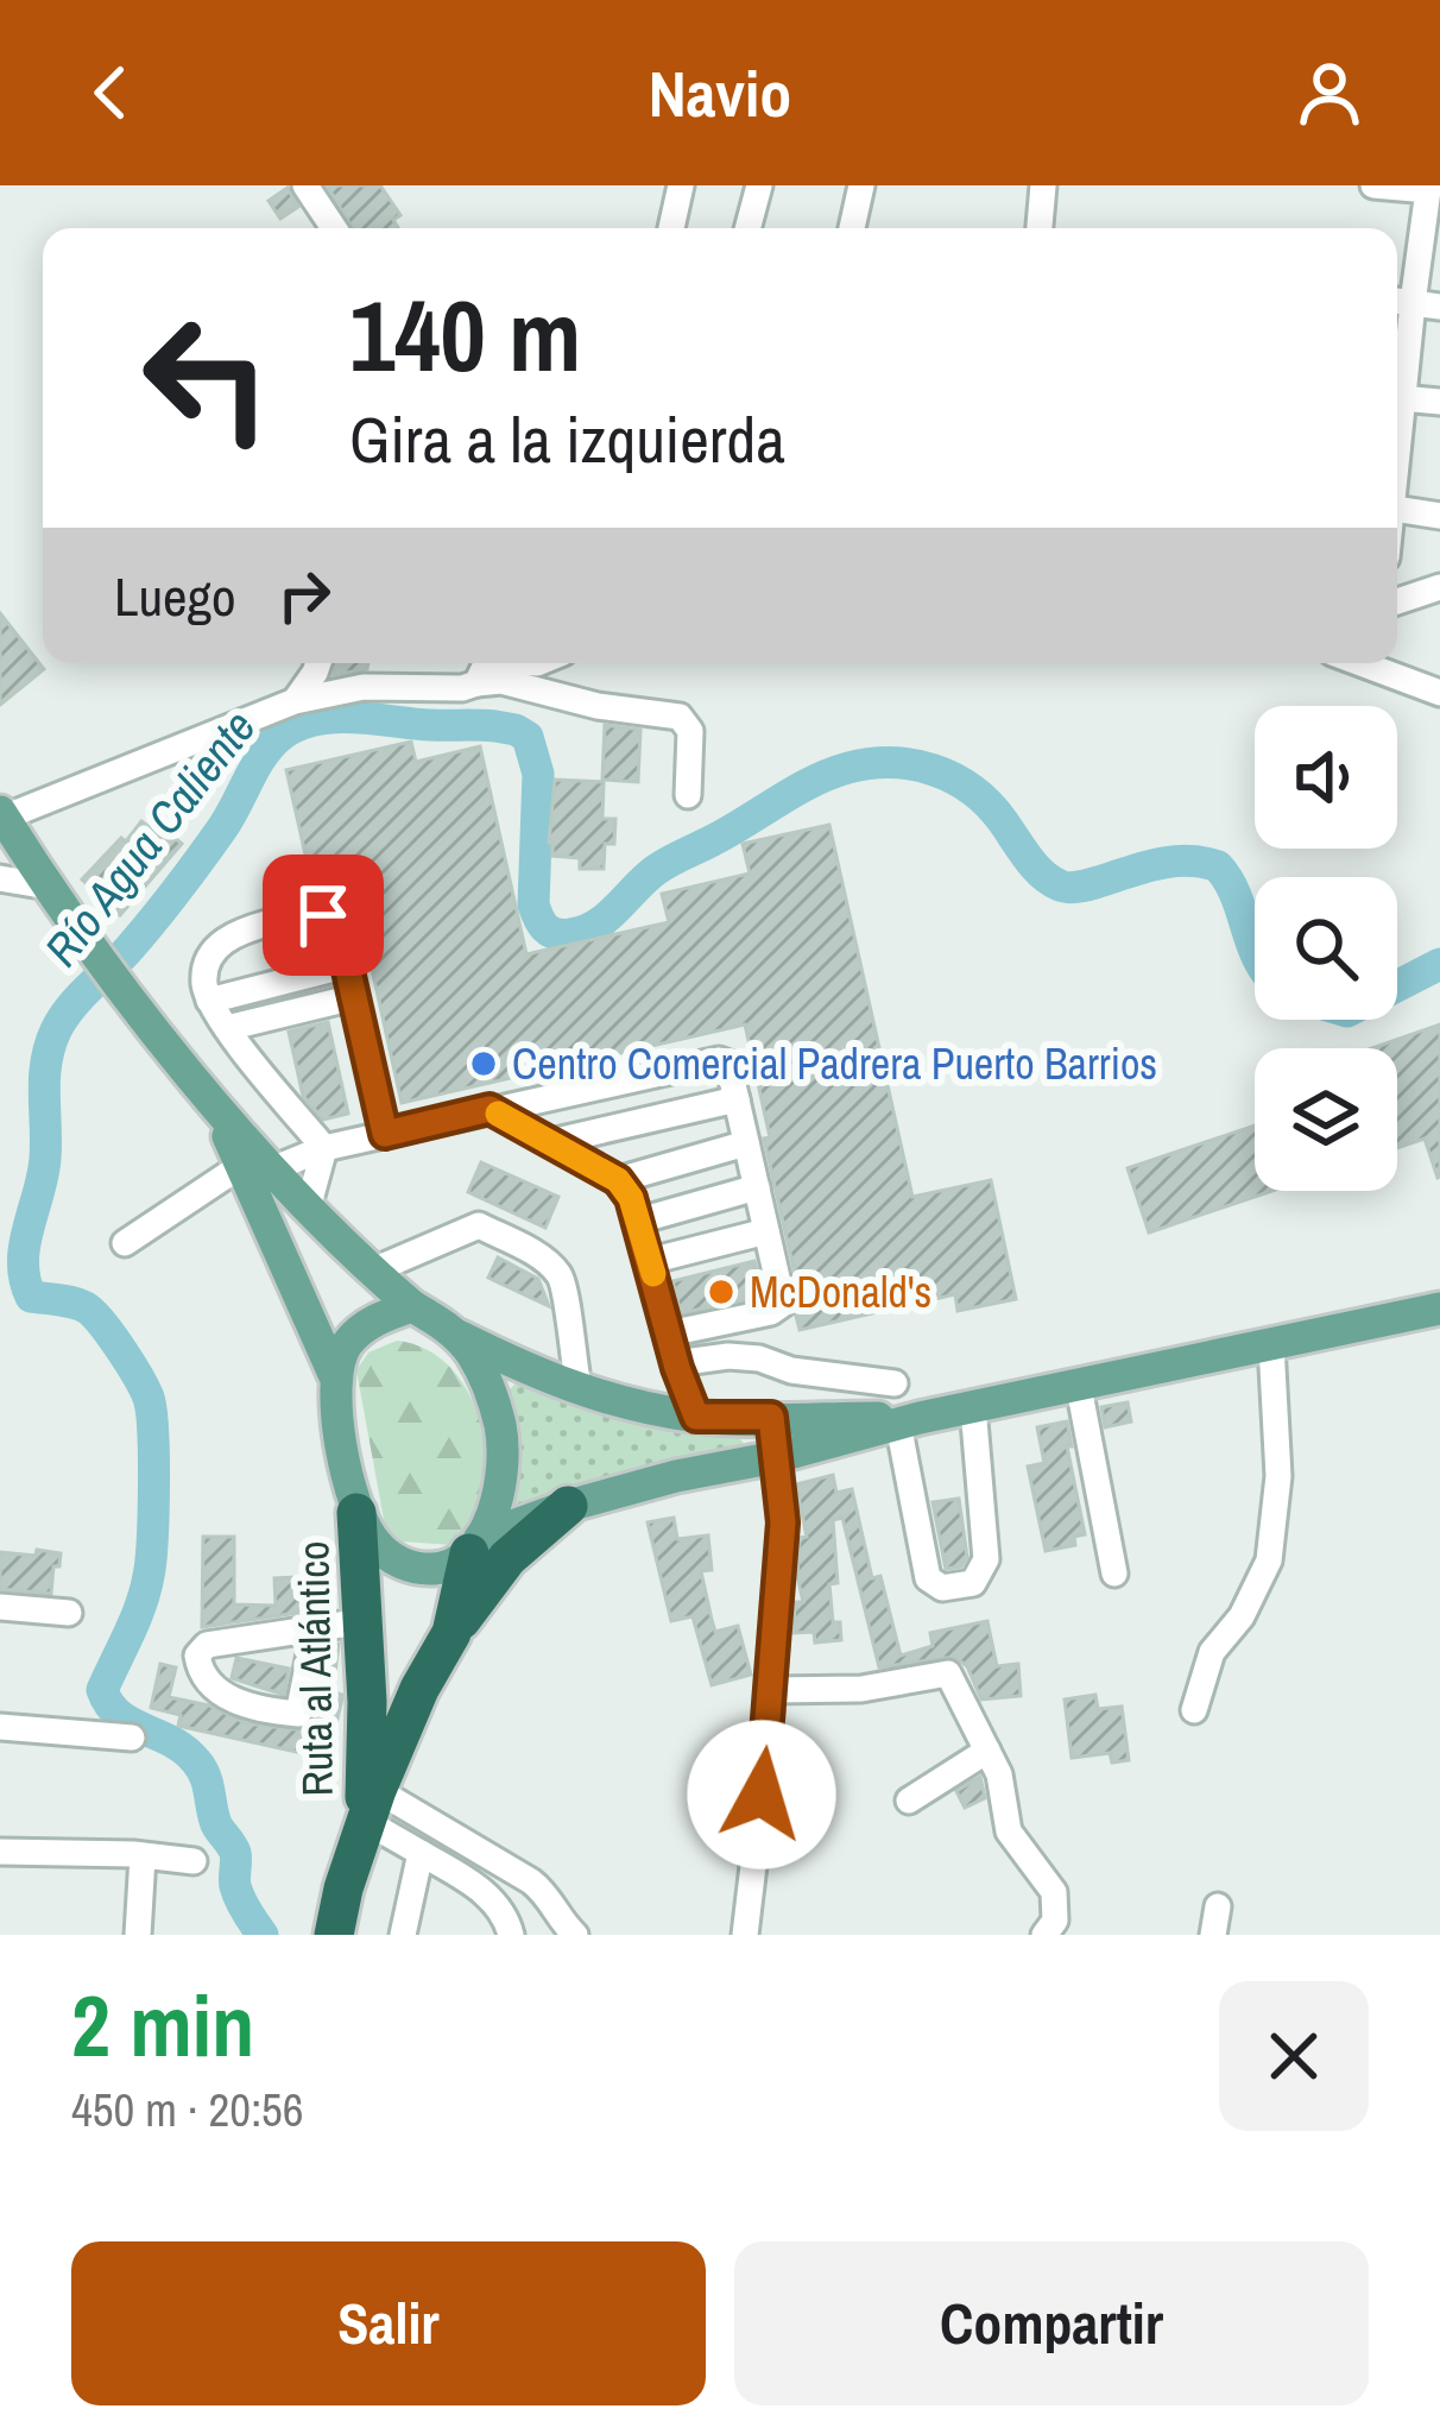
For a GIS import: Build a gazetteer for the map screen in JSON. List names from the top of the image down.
{
  "streets": {
    "highway": ["Ruta al Atlántico"]
  },
  "water": ["Río Agua Caliente"],
  "places": ["Centro Comercial Padrera Puerto Barrios", "McDonald's"],
  "page": {
    "header": "Navio",
    "turn": ["140 m", "Gira a la izquierda"],
    "then": "Luego",
    "heading": ["2 min", "450 m · 20:56"],
    "buttons": ["Salir", "Compartir"]
  }
}
